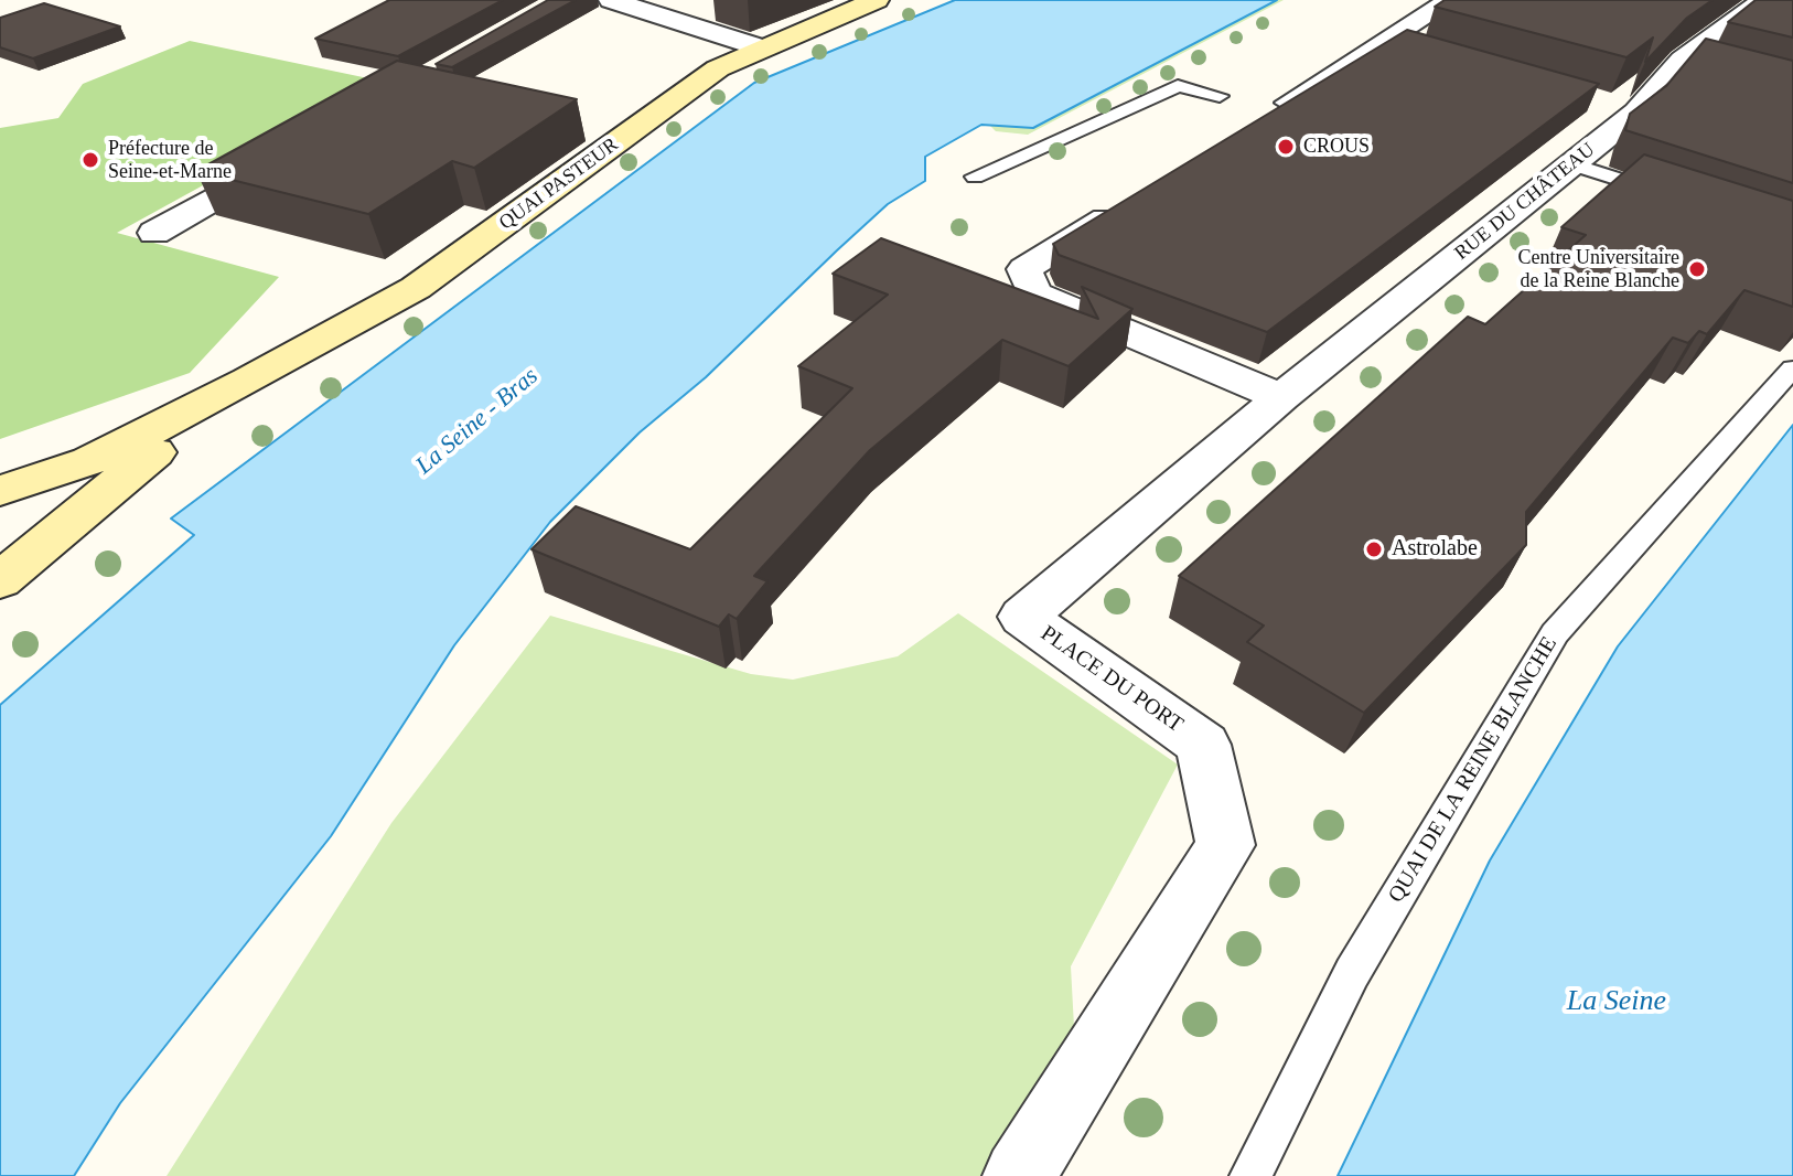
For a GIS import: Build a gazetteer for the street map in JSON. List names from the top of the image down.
{
  "streets": {
    "street": ["QUAI PASTEUR", "RUE DU CHÂTEAU", "PLACE DU PORT"],
    "lane": ["QUAI DE LA REINE BLANCHE"]
  },
  "crossings": [
    ["RUE DU CHÂTEAU", "PLACE DU PORT"]
  ],
  "water": ["La Seine - Bras", "La Seine"],
  "places": [
    "CROUS",
    "Préfecture de Seine-et-Marne",
    "Centre Universitaire de la Reine Blanche",
    "Astrolabe"
  ]
}
